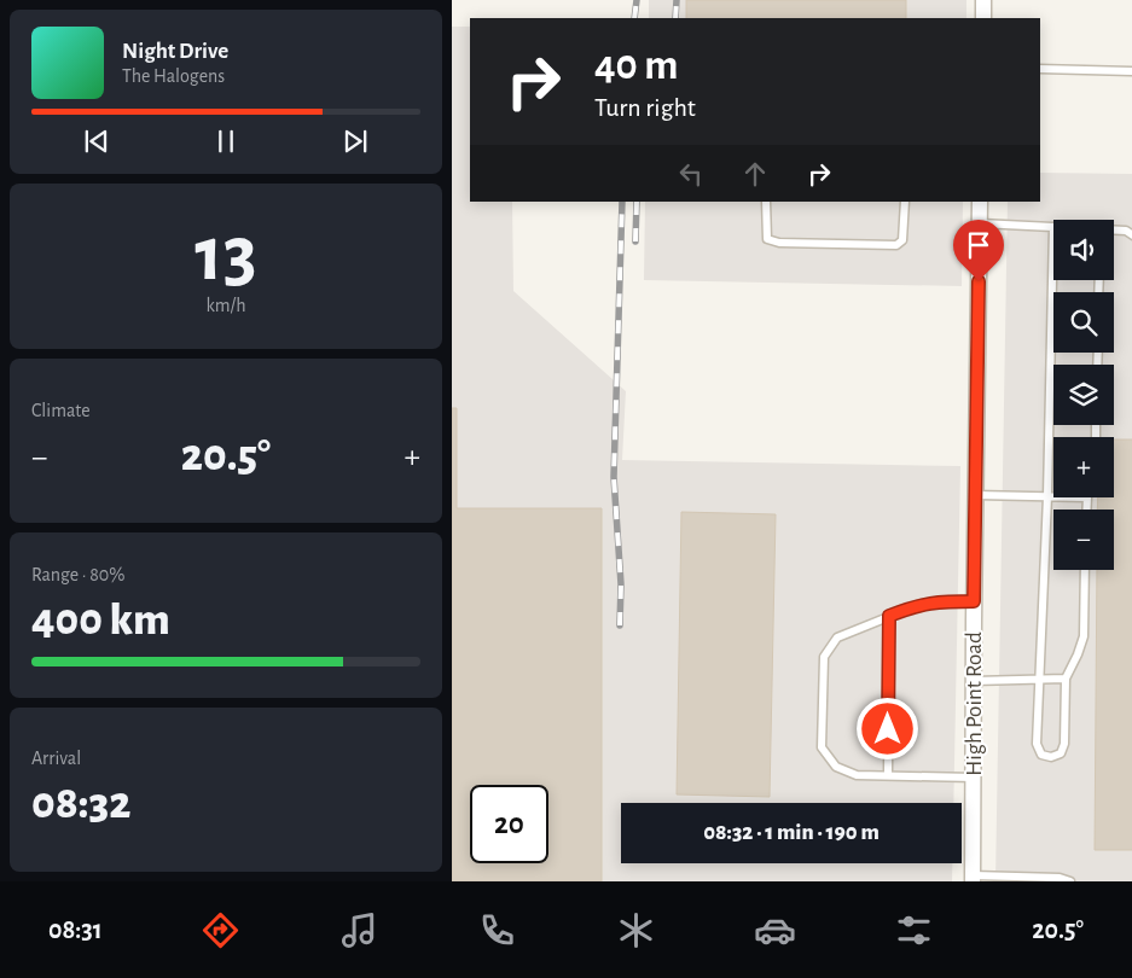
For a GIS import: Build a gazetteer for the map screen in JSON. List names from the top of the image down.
{
  "streets": {
    "street": ["High Point Road"]
  },
  "page": {
    "turn": ["40 m", "Turn right"],
    "song": ["Night Drive", "The Halogens"],
    "tile": [
      ["13", "km/h"],
      "Climate",
      ["Range · 80%", "400 km"],
      ["Arrival", "08:32"]
    ],
    "map_buttons": ["+", "−"],
    "heat": ["−", "20.5°", "+"],
    "limit": "20",
    "trip": "08:32 · 1 min · 190 m",
    "tabs": ["08:31", "20.5°"]
  }
}
